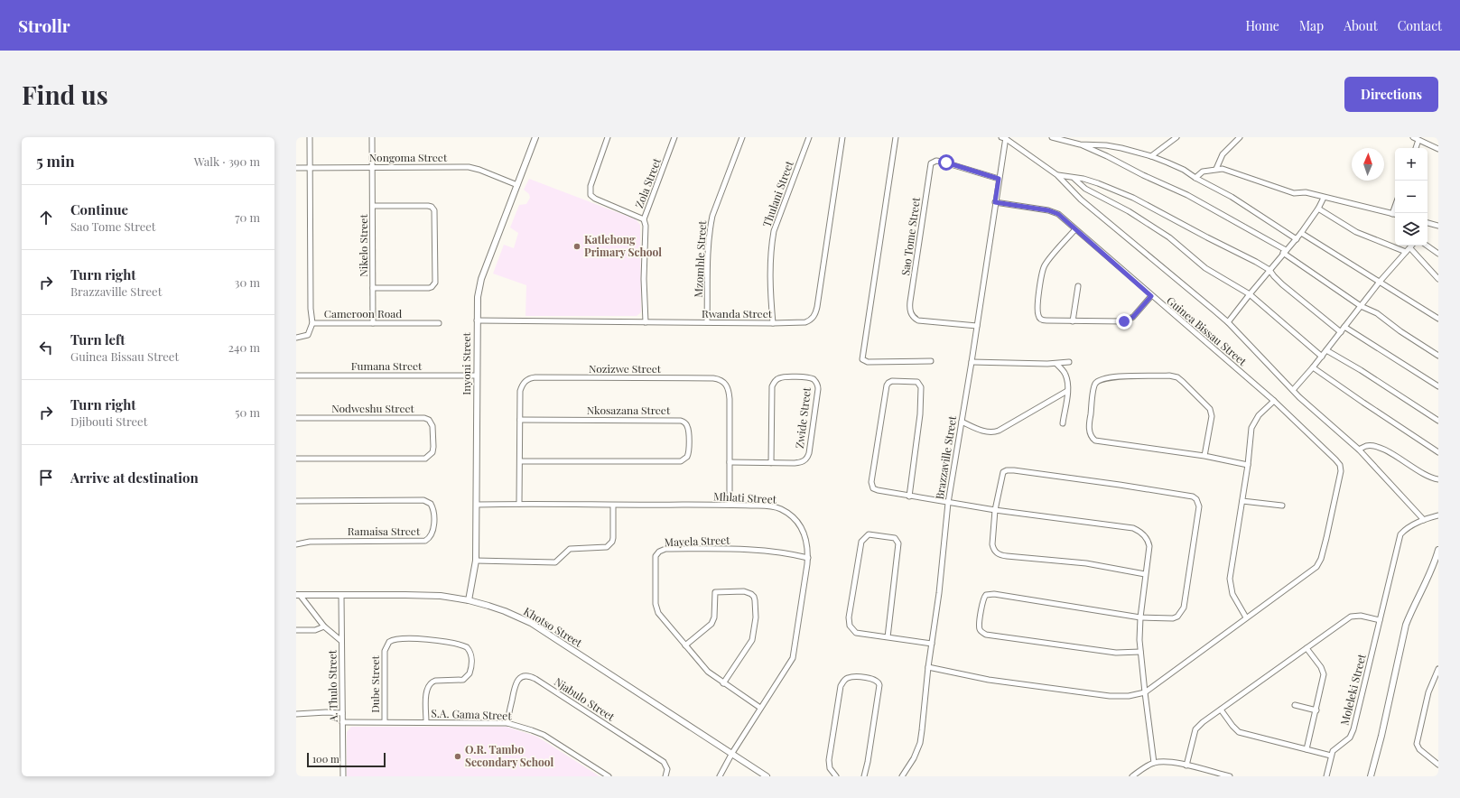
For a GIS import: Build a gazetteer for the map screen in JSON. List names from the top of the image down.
{
  "streets": {
    "street": [
      "Nongoma Street",
      "Zola Street",
      "Thulani Street",
      "Sao Tome Street",
      "Nikelo Street",
      "Mzomhle Street",
      "Cameroon Road",
      "Rwanda Street",
      "Guinea Bissau Street",
      "Inyoni Street",
      "Fumana Street",
      "Nozizwe Street",
      "Nodweshu Street",
      "Nkosazana Street",
      "Zwide Street",
      "Brazzaville Street",
      "Mhlati Street",
      "Ramaisa Street",
      "Mayela Street",
      "Khotso Street",
      "Dube Street",
      "A. Thulo Street",
      "Moleleki Street",
      "Njabulo Street",
      "S.A. Gama Street"
    ]
  },
  "crossings": [
    ["Nongoma Street", "Nikelo Street"],
    ["Nongoma Street", "Cameroon Road"],
    ["Nongoma Street", "Inyoni Street"],
    ["Zola Street", "Rwanda Street"],
    ["Thulani Street", "Rwanda Street"],
    ["Sao Tome Street", "Brazzaville Street"],
    ["Nikelo Street", "Cameroon Road"],
    ["Mzomhle Street", "Rwanda Street"],
    ["Rwanda Street", "Inyoni Street"],
    ["Guinea Bissau Street", "Brazzaville Street"],
    ["Inyoni Street", "Fumana Street"],
    ["Inyoni Street", "Mhlati Street"],
    ["Inyoni Street", "Khotso Street"],
    ["Nozizwe Street", "Nkosazana Street"],
    ["Nozizwe Street", "Zwide Street"],
    ["Nozizwe Street", "Mhlati Street"],
    ["Mhlati Street", "Mayela Street"],
    ["Mhlati Street", "Khotso Street"],
    ["Khotso Street", "A. Thulo Street"],
    ["Dube Street", "S.A. Gama Street"],
    ["A. Thulo Street", "S.A. Gama Street"],
    ["Njabulo Street", "S.A. Gama Street"]
  ],
  "places": ["Katlehong Primary School", "O.R. Tambo Secondary School"],
  "scale_bar": "100 m",
  "north": "top",
  "page": {
    "header": "Strollr",
    "nav": [
      "Home",
      "Map",
      "About",
      "Contact"
    ],
    "buttons": "Directions",
    "title": "Find us",
    "heading": ["5 min", "Walk · 390 m"],
    "map_buttons": ["+", "−"],
    "list": [
      ["Continue", "Sao Tome Street", "70 m"],
      ["Turn right", "Brazzaville Street", "30 m"],
      ["Turn left", "Guinea Bissau Street", "240 m"],
      ["Turn right", "Djibouti Street", "50 m"],
      "Arrive at destination"
    ],
    "scale": "100 m"
  }
}
